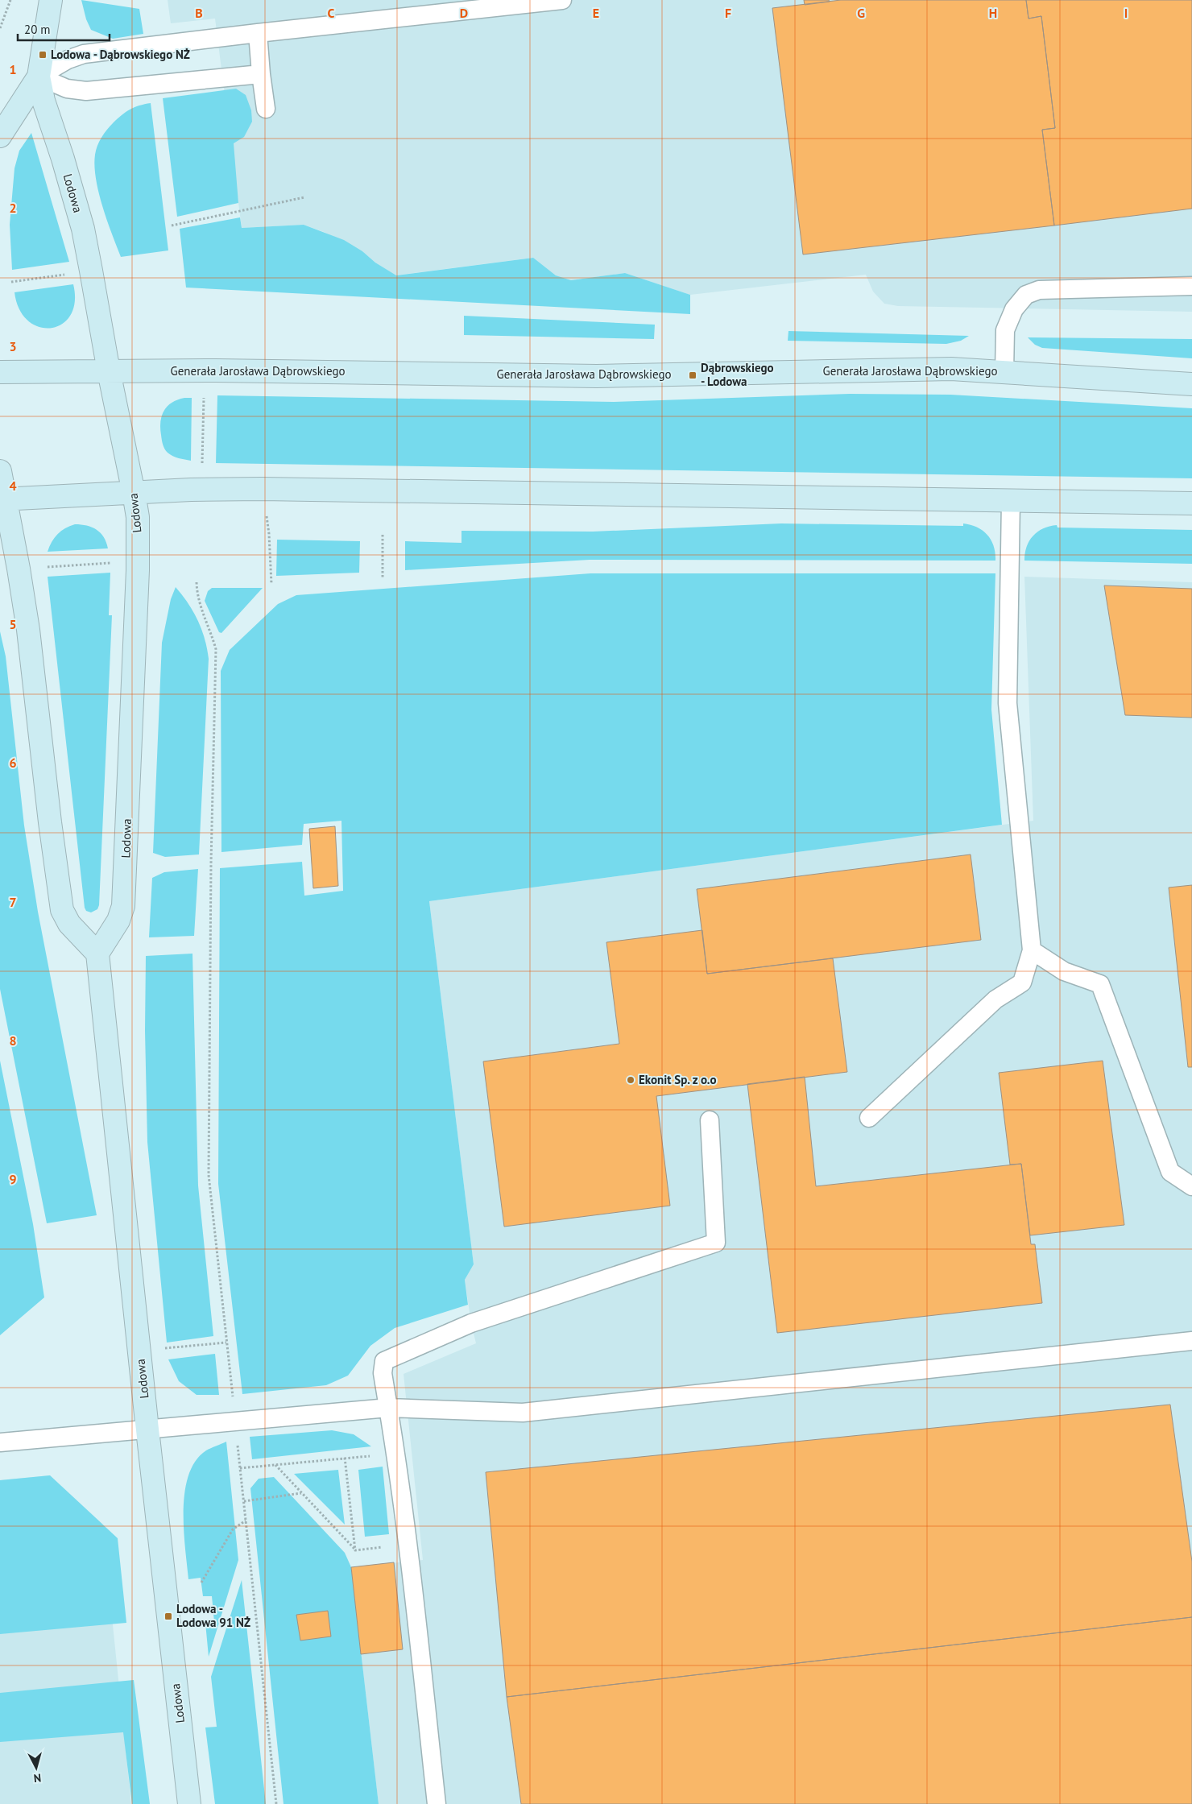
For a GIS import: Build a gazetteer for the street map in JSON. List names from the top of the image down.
{
  "streets": {
    "street": ["Lodowa", "Generała Jarosława Dąbrowskiego"]
  },
  "crossings": [
    ["Lodowa", "Generała Jarosława Dąbrowskiego"]
  ],
  "places": {
    "transit": ["Lodowa - Dąbrowskiego NŻ", "Dąbrowskiego - Lodowa", "Lodowa - Lodowa 91 NŻ"],
    "other": ["Ekonit Sp. z o.o"]
  },
  "scale_bar": "20 m",
  "north": "bottom",
  "grid": {
    "columns": [
      "B",
      "C",
      "D",
      "E",
      "F",
      "G",
      "H",
      "I"
    ],
    "rows": [
      "1",
      "2",
      "3",
      "4",
      "5",
      "6",
      "7",
      "8",
      "9"
    ]
  }
}
